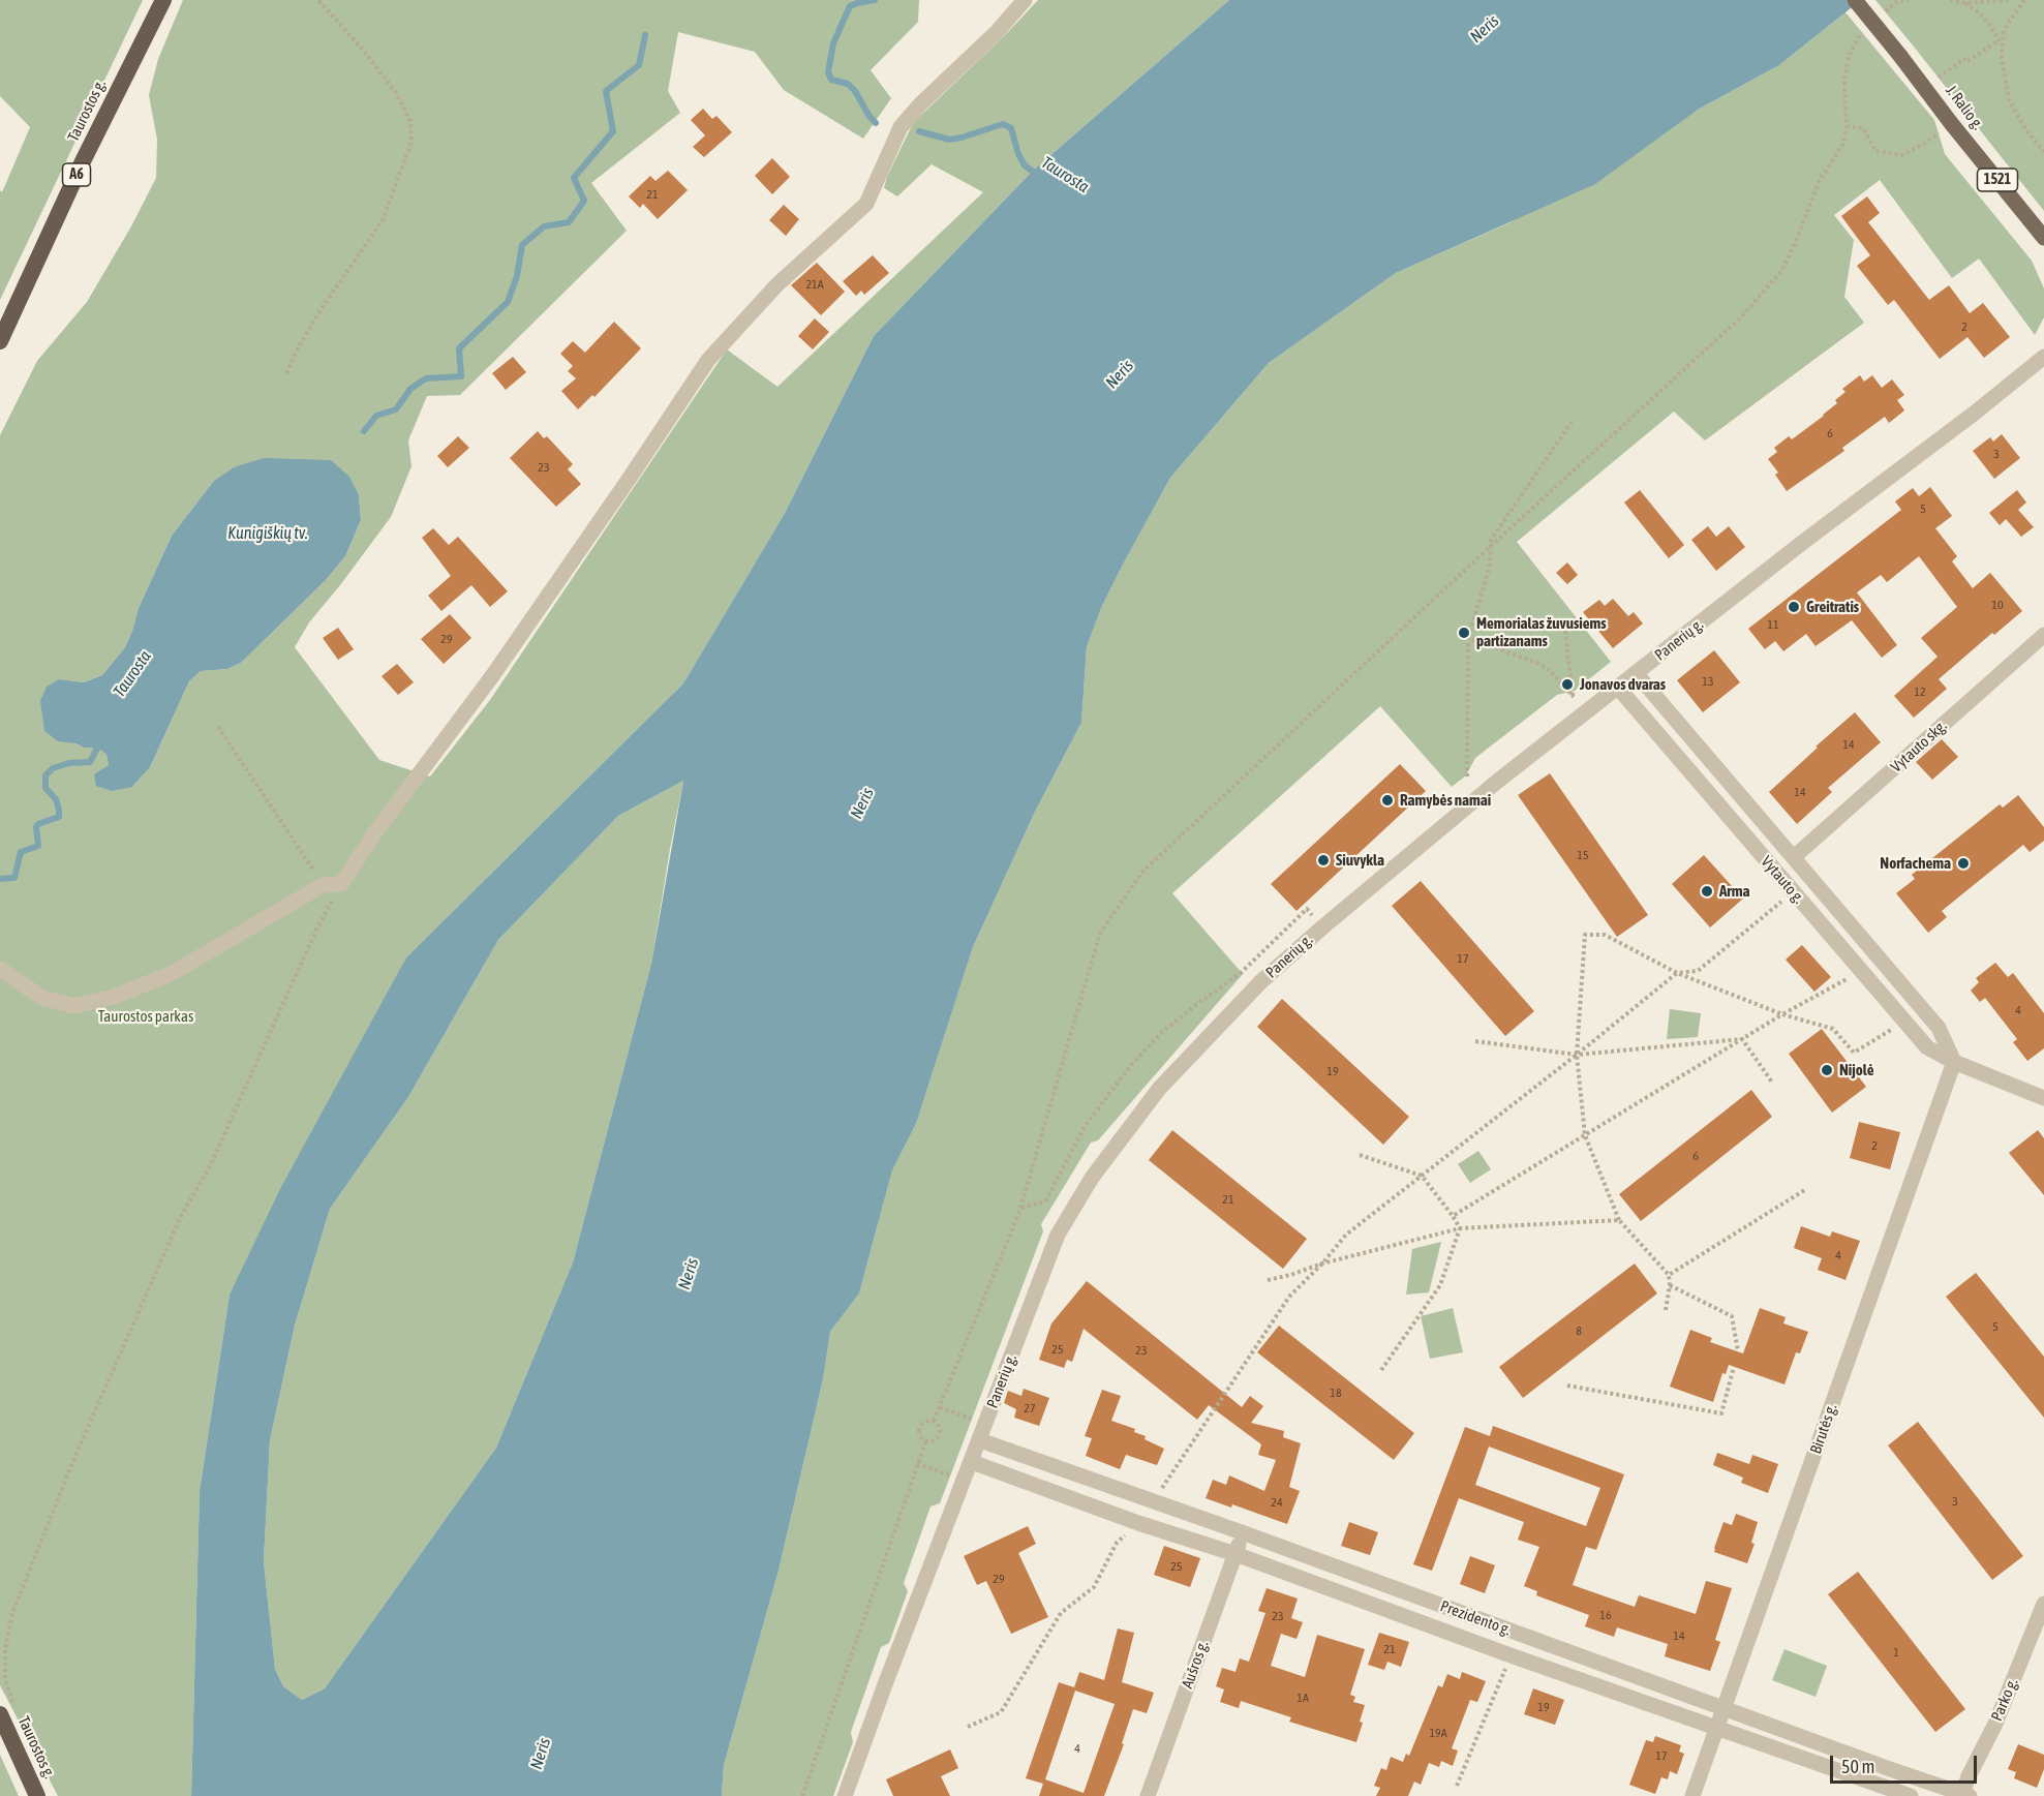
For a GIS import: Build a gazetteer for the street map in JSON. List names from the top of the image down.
{
  "streets": {
    "highway": ["Taurostos g.", "A6"],
    "main road": ["J. Ralio g.", "1521"],
    "street": [
      "Panerių g.",
      "Vytauto skg.",
      "Vytauto g.",
      "Birutės g.",
      "Prezidento g.",
      "Aušros g.",
      "Parko g."
    ]
  },
  "crossings": [
    ["Panerių g.", "Vytauto g."],
    ["Panerių g.", "Prezidento g."],
    ["Vytauto skg.", "Vytauto g."],
    ["Vytauto g.", "Birutės g."],
    ["Birutės g.", "Prezidento g."],
    ["Prezidento g.", "Aušros g."],
    ["Prezidento g.", "Parko g."]
  ],
  "water": ["Neris", "Taurosta", "Kunigiškių tv."],
  "parks": ["Taurostos parkas"],
  "places": [
    "Greitratis",
    "Memorialas žuvusiems partizanams",
    "Jonavos dvaras",
    "Ramybės namai",
    "Siuvykla",
    "Norfachema",
    "Arma",
    "Nijolė"
  ],
  "house_numbers": [
    "21",
    "21A",
    "2",
    "6",
    "3",
    "23",
    "5",
    "10",
    "11",
    "29",
    "13",
    "12",
    "14",
    "14",
    "15",
    "17",
    "4",
    "19",
    "2",
    "6",
    "21",
    "4",
    "5",
    "8",
    "25",
    "23",
    "18",
    "27",
    "3",
    "24",
    "25",
    "29",
    "16",
    "23",
    "14",
    "21",
    "1",
    "1A",
    "19",
    "19A",
    "4",
    "17"
  ],
  "scale_bar": "50 m"
}
